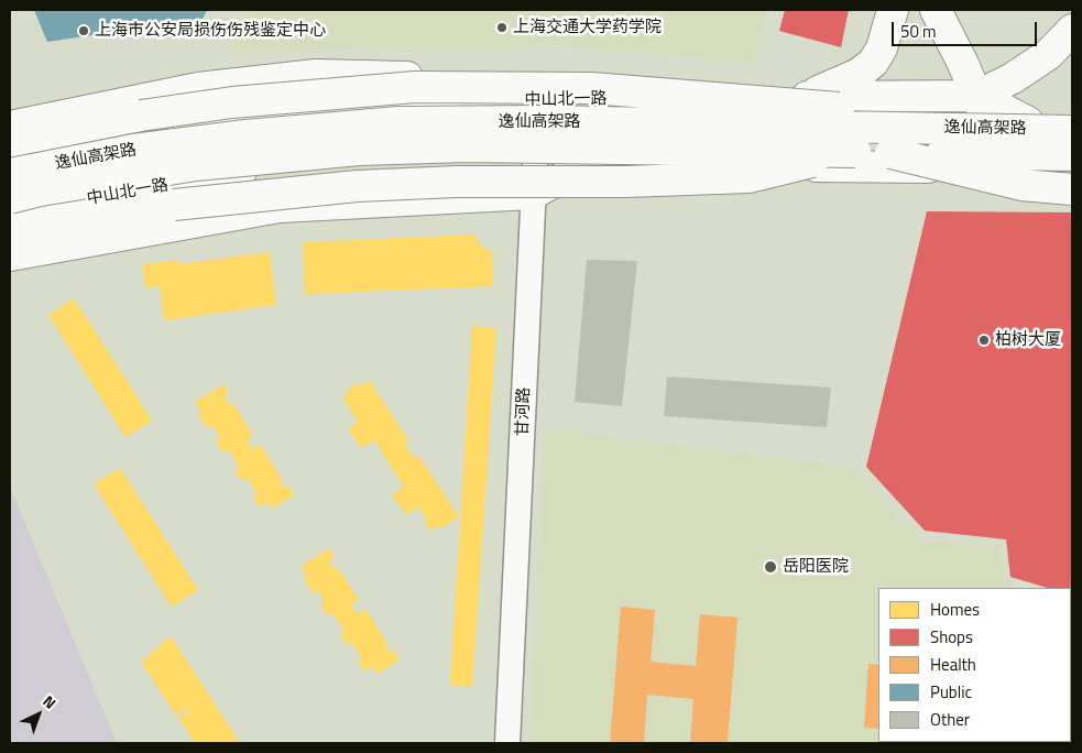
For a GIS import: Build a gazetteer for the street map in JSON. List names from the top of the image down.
{
  "streets": {
    "main road": ["中山北一路", "逸仙高架路"],
    "street": ["甘河路"]
  },
  "crossings": [
    ["中山北一路", "甘河路"]
  ],
  "places": [
    "上海交通大学药学院",
    "上海市公安局损伤伤残鉴定中心",
    "柏树大厦",
    "岳阳医院"
  ],
  "legend": [
    "Homes",
    "Shops",
    "Health",
    "Public",
    "Other"
  ],
  "scale_bar": "50 m",
  "north": "top right"
}
